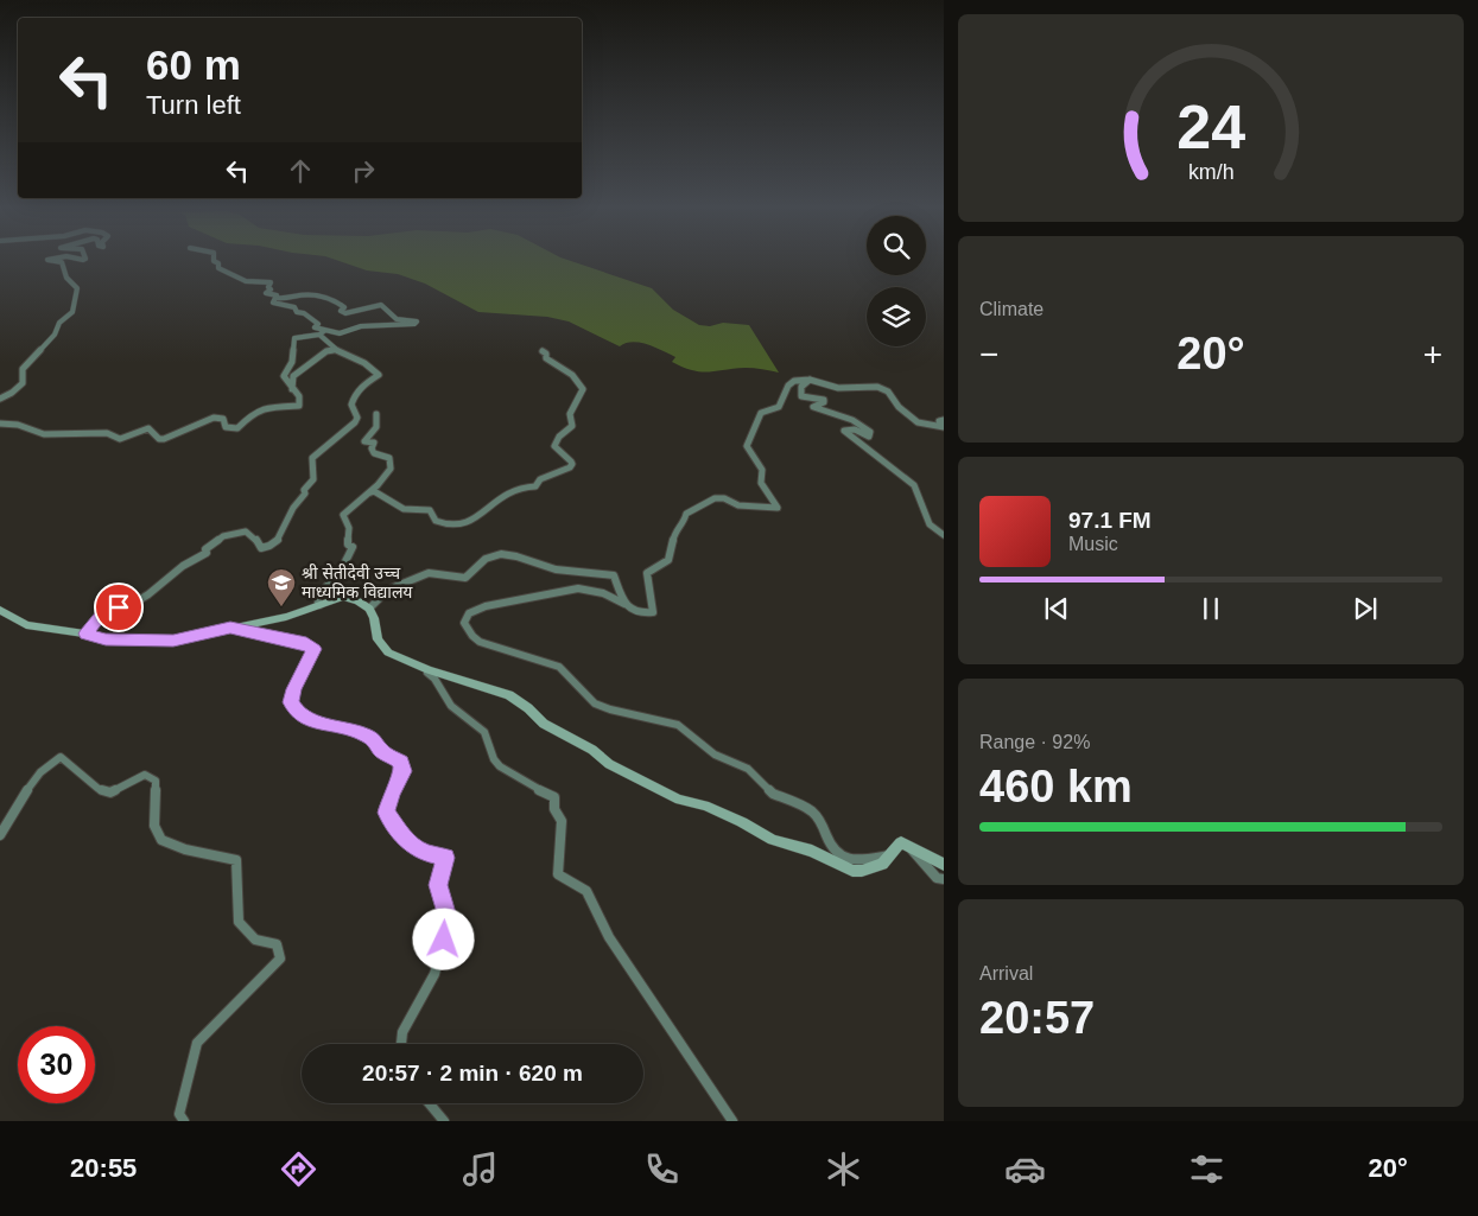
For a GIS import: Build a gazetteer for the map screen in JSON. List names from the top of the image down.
{
  "places": {
    "school or university": ["श्री सेतीदेवी उच्च माध्यमिक विद्यालय"]
  },
  "page": {
    "turn": ["60 m", "Turn left"],
    "tile": [
      "Climate",
      ["Range · 92%", "460 km"],
      ["Arrival", "20:57"]
    ],
    "heat": ["−", "20°", "+"],
    "song": ["97.1 FM", "Music"],
    "limit": "30",
    "trip": "20:57 · 2 min · 620 m",
    "tabs": ["20:55", "20°"],
    "gauge": ["24", "km/h"]
  }
}
